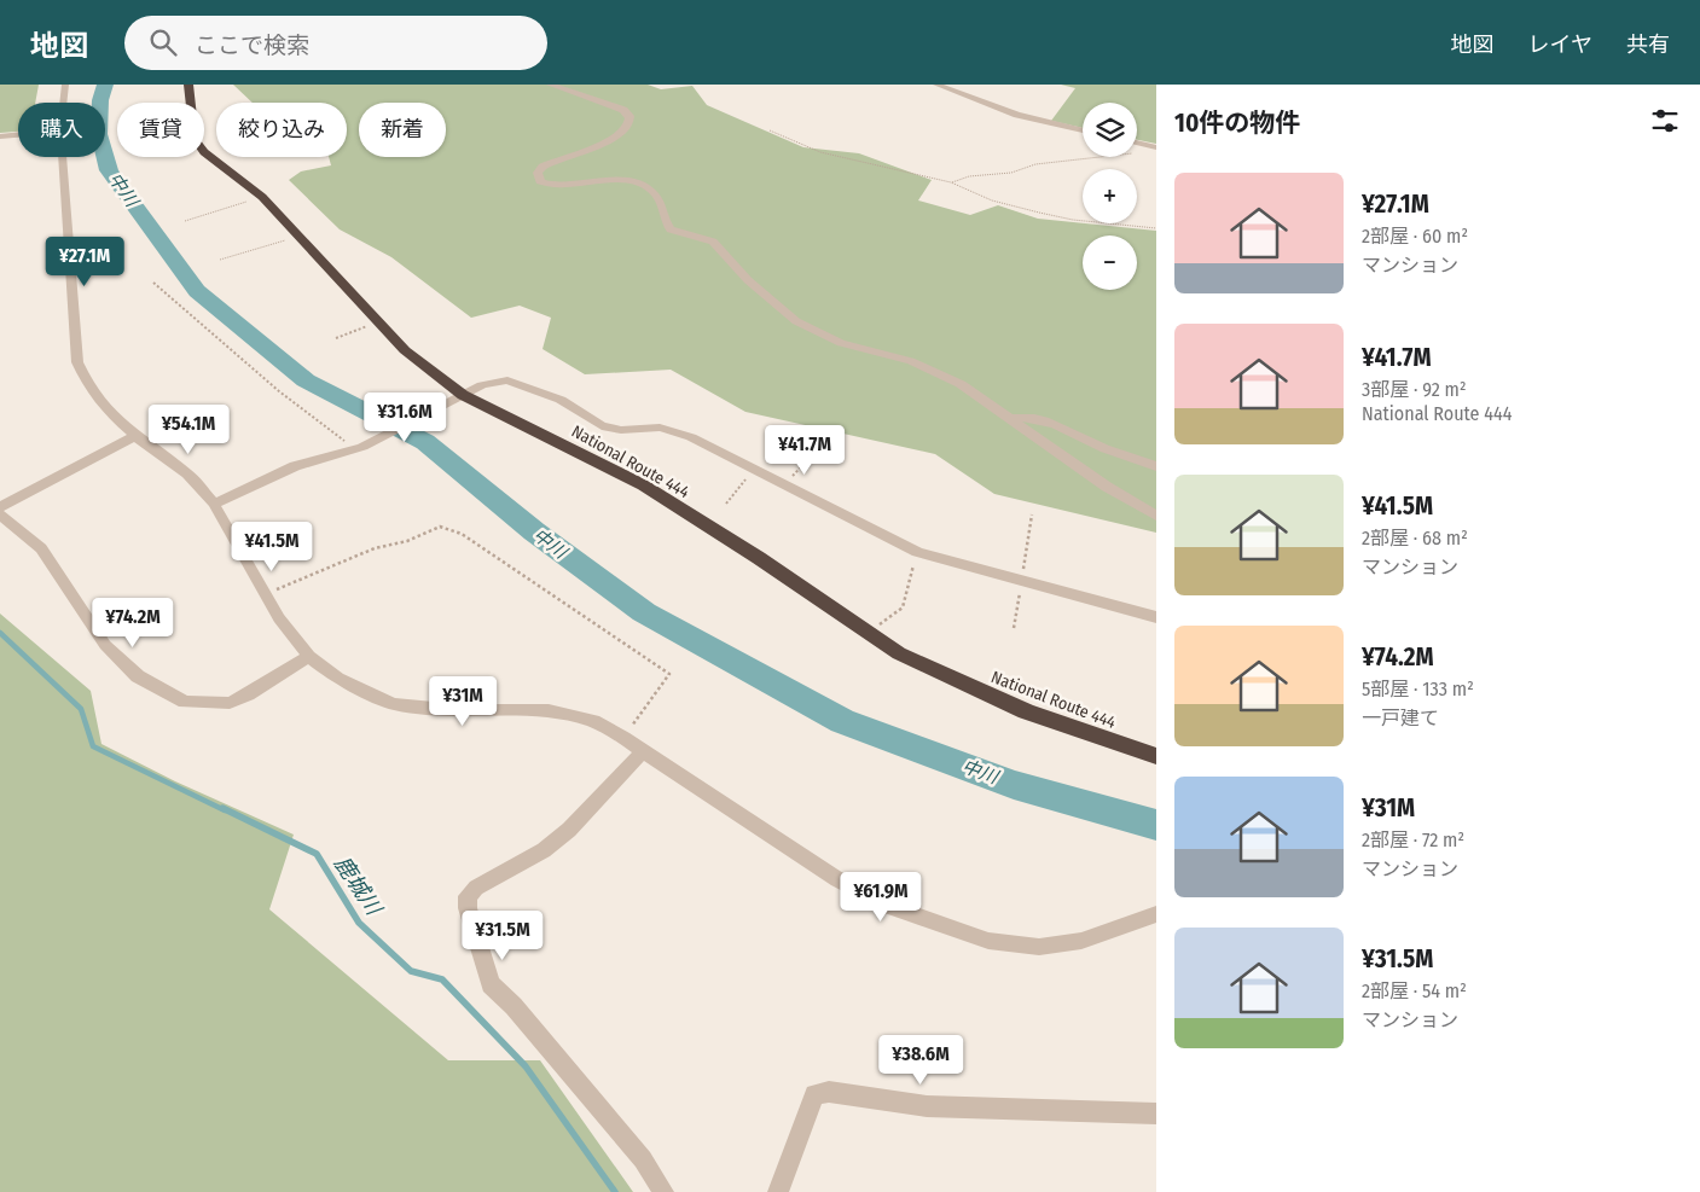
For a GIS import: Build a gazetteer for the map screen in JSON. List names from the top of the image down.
{
  "streets": {
    "highway": ["National Route 444"]
  },
  "water": ["中川", "鹿城川"],
  "page": {
    "header": "地図",
    "search": "ここで検索",
    "nav": ["地図", "レイヤ", "共有"],
    "heading": "10件の物件",
    "map_buttons": ["+", "−"],
    "chip": [
      "購入",
      "賃貸",
      "絞り込み",
      "新着"
    ],
    "list": [
      {
        "name": "¥27.1M",
        "note": "2部屋 · 60 m² · マンション"
      },
      {
        "name": "¥41.7M",
        "note": "3部屋 · 92 m² · National Route 444"
      },
      {
        "name": "¥41.5M",
        "note": "2部屋 · 68 m² · マンション"
      },
      {
        "name": "¥74.2M",
        "note": "5部屋 · 133 m² · 一戸建て"
      },
      {
        "name": "¥31M",
        "note": "2部屋 · 72 m² · マンション"
      },
      {
        "name": "¥31.5M",
        "note": "2部屋 · 54 m² · マンション"
      }
    ],
    "price": [
      "¥27.1M",
      "¥31.6M",
      "¥54.1M",
      "¥41.7M",
      "¥41.5M",
      "¥74.2M",
      "¥31M",
      "¥61.9M",
      "¥31.5M",
      "¥38.6M"
    ]
  }
}
